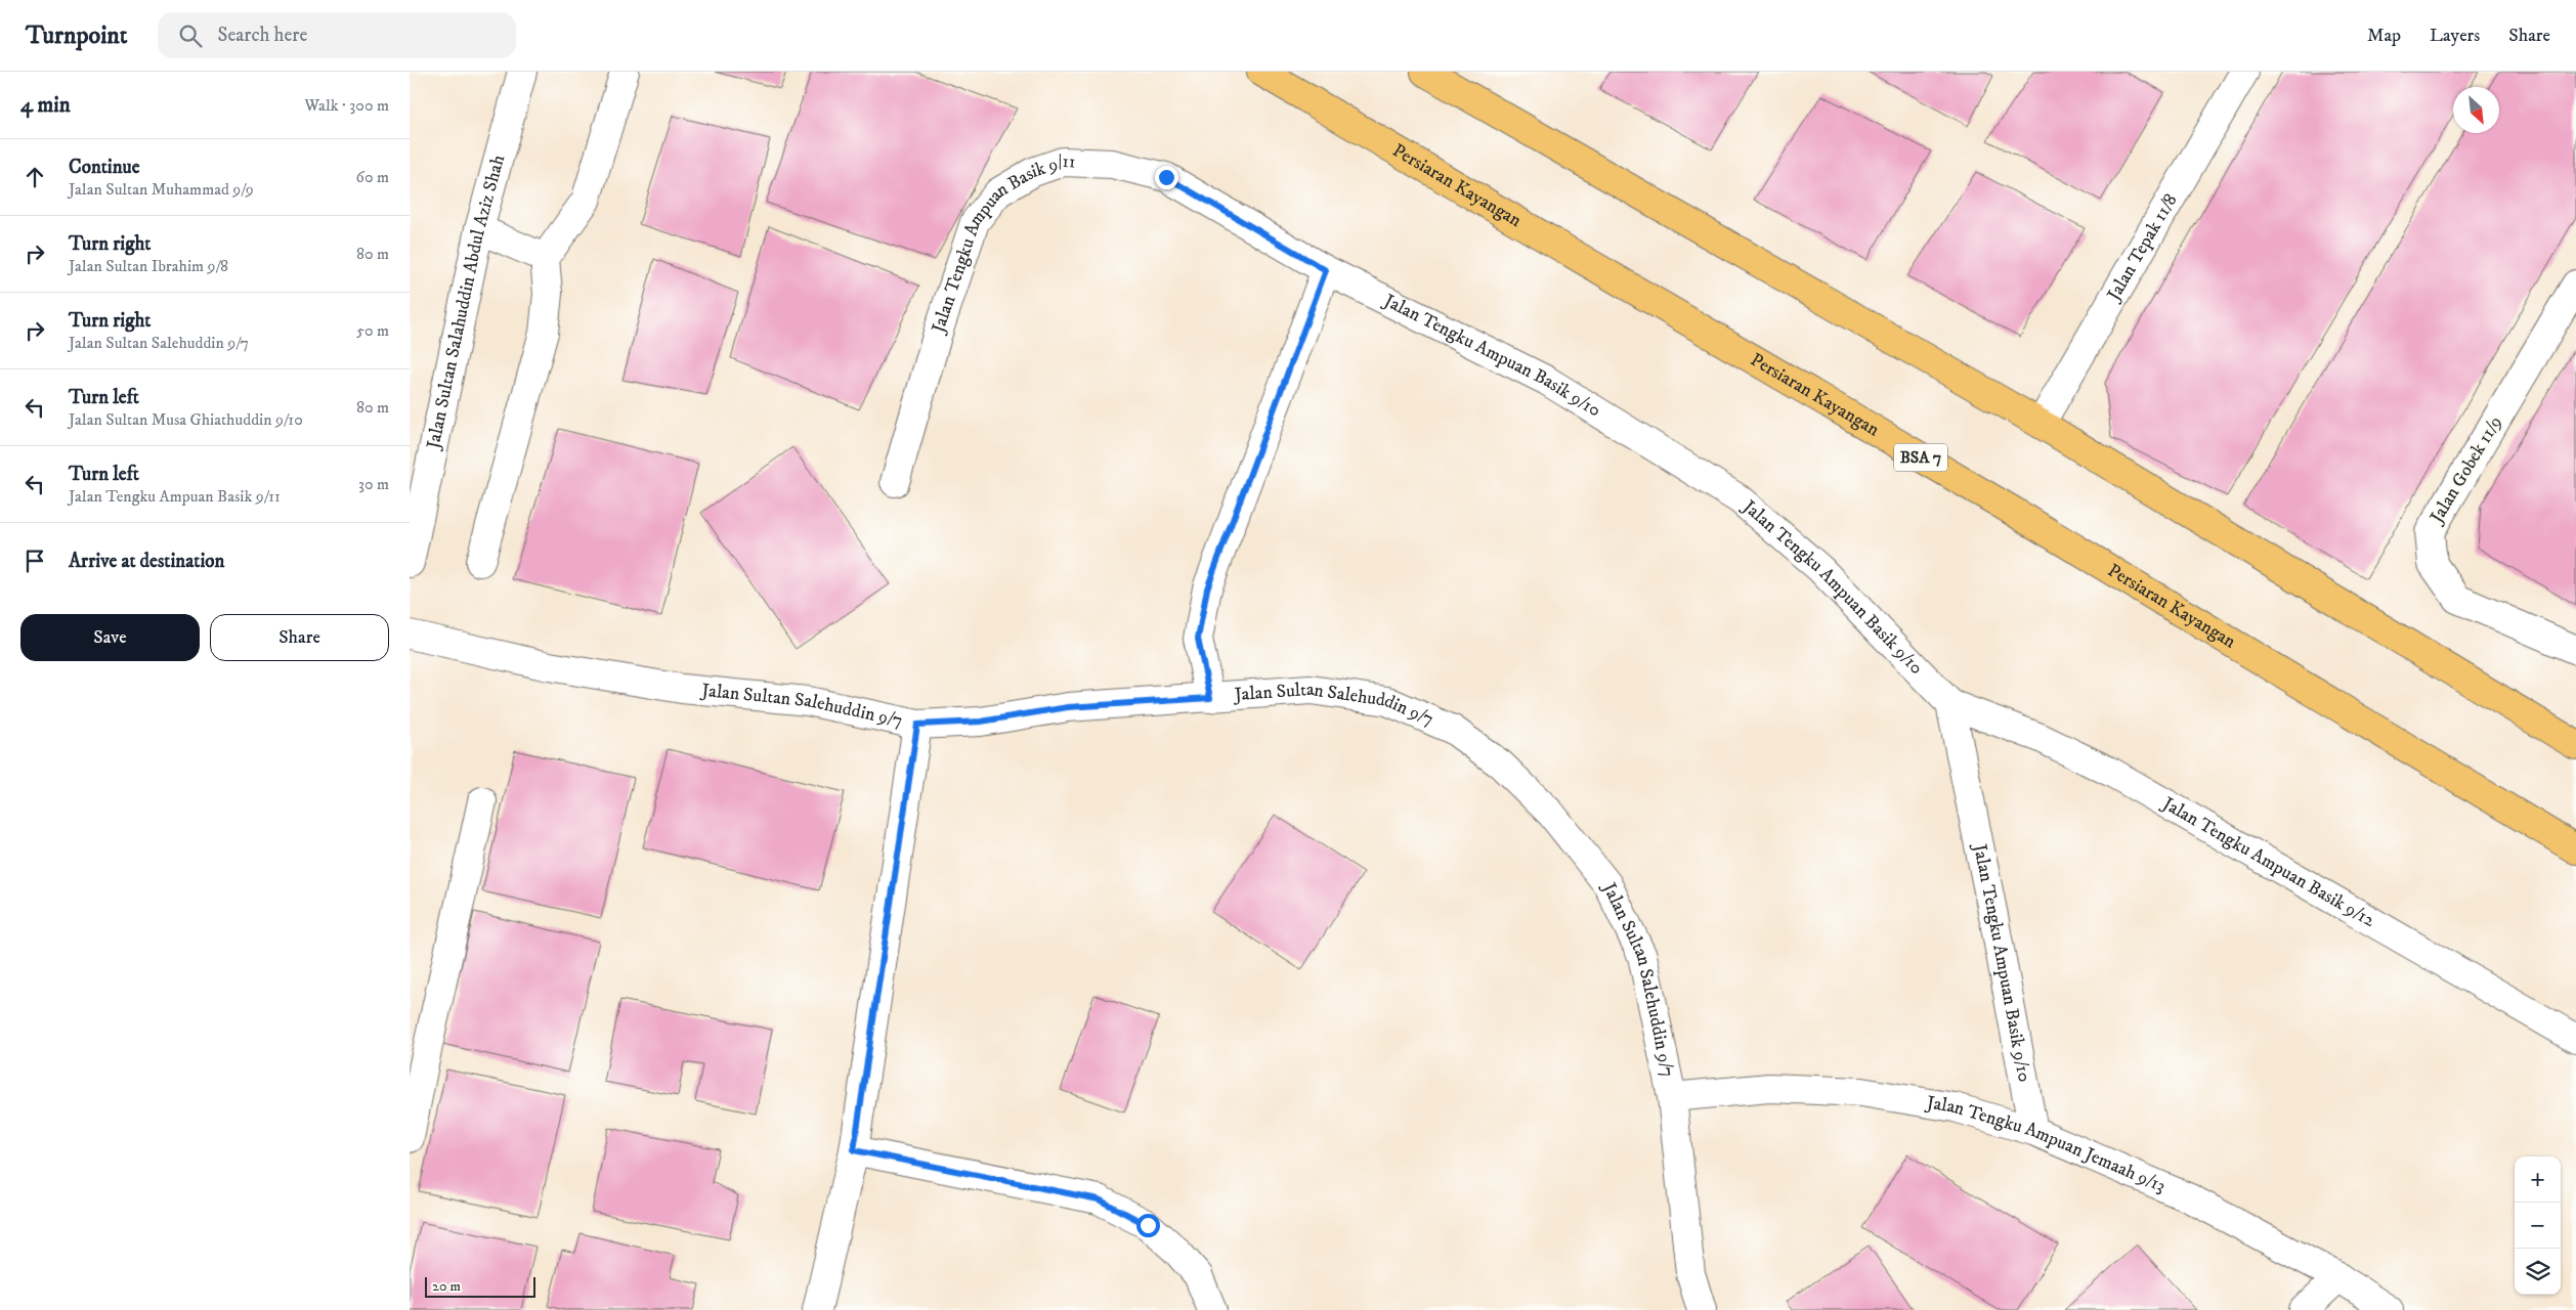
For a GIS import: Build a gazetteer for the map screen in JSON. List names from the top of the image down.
{
  "streets": {
    "main road": ["Persiaran Kayangan", "BSA 7"],
    "street": [
      "Jalan Tepak 11/8",
      "Jalan Tengku Ampuan Basik 9/11",
      "Jalan Sultan Salahuddin Abdul Aziz Shah",
      "Jalan Tengku Ampuan Basik 9/10",
      "Jalan Gobek 11/9",
      "Jalan Sultan Salehuddin 9/7",
      "Jalan Tengku Ampuan Basik 9/12",
      "Jalan Tengku Ampuan Jemaah 9/13"
    ]
  },
  "crossings": [
    ["Jalan Tengku Ampuan Basik 9/11", "Jalan Tengku Ampuan Basik 9/10"],
    ["Jalan Tengku Ampuan Basik 9/10", "Jalan Tengku Ampuan Basik 9/12"],
    ["Jalan Tengku Ampuan Basik 9/10", "Jalan Tengku Ampuan Jemaah 9/13"],
    ["Jalan Sultan Salehuddin 9/7", "Jalan Tengku Ampuan Jemaah 9/13"]
  ],
  "scale_bar": "20 m",
  "north": "bottom right",
  "page": {
    "header": "Turnpoint",
    "search": "Search here",
    "nav": ["Map", "Layers", "Share"],
    "heading": ["4 min", "Walk · 300 m"],
    "list": [
      ["Continue", "Jalan Sultan Muhammad 9/9", "60 m"],
      ["Turn right", "Jalan Sultan Ibrahim 9/8", "80 m"],
      ["Turn right", "Jalan Sultan Salehuddin 9/7", "50 m"],
      ["Turn left", "Jalan Sultan Musa Ghiathuddin 9/10", "80 m"],
      ["Turn left", "Jalan Tengku Ampuan Basik 9/11", "30 m"],
      "Arrive at destination"
    ],
    "buttons": ["Save", "Share"],
    "map_buttons": ["+", "−"],
    "scale": "20 m"
  }
}
